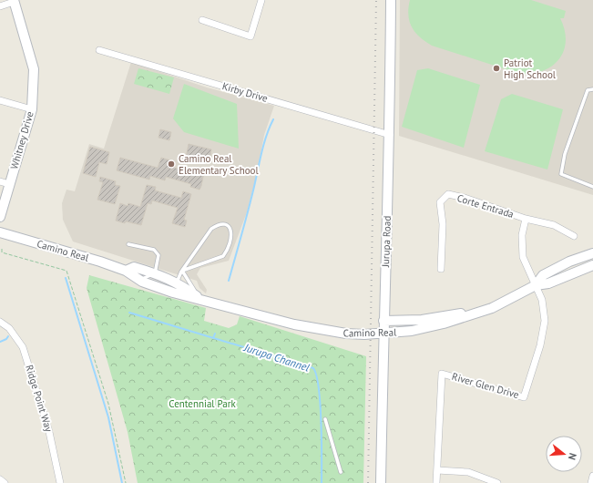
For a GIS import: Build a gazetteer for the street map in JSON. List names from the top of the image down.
{
  "streets": {
    "main road": ["Whitney Drive", "Jurupa Road", "Camino Real"],
    "street": [
      "Kirby Drive",
      "Corte Entrada",
      "River Glen Drive",
      "Ridge Point Way"
    ]
  },
  "crossings": [
    ["Kirby Drive", "Jurupa Road"],
    ["Jurupa Road", "Camino Real"],
    ["Camino Real", "River Glen Drive"]
  ],
  "water": ["Jurupa Channel"],
  "parks": ["Centennial Park"],
  "places": ["Patriot High School", "Camino Real Elementary School"],
  "north": "right"
}
